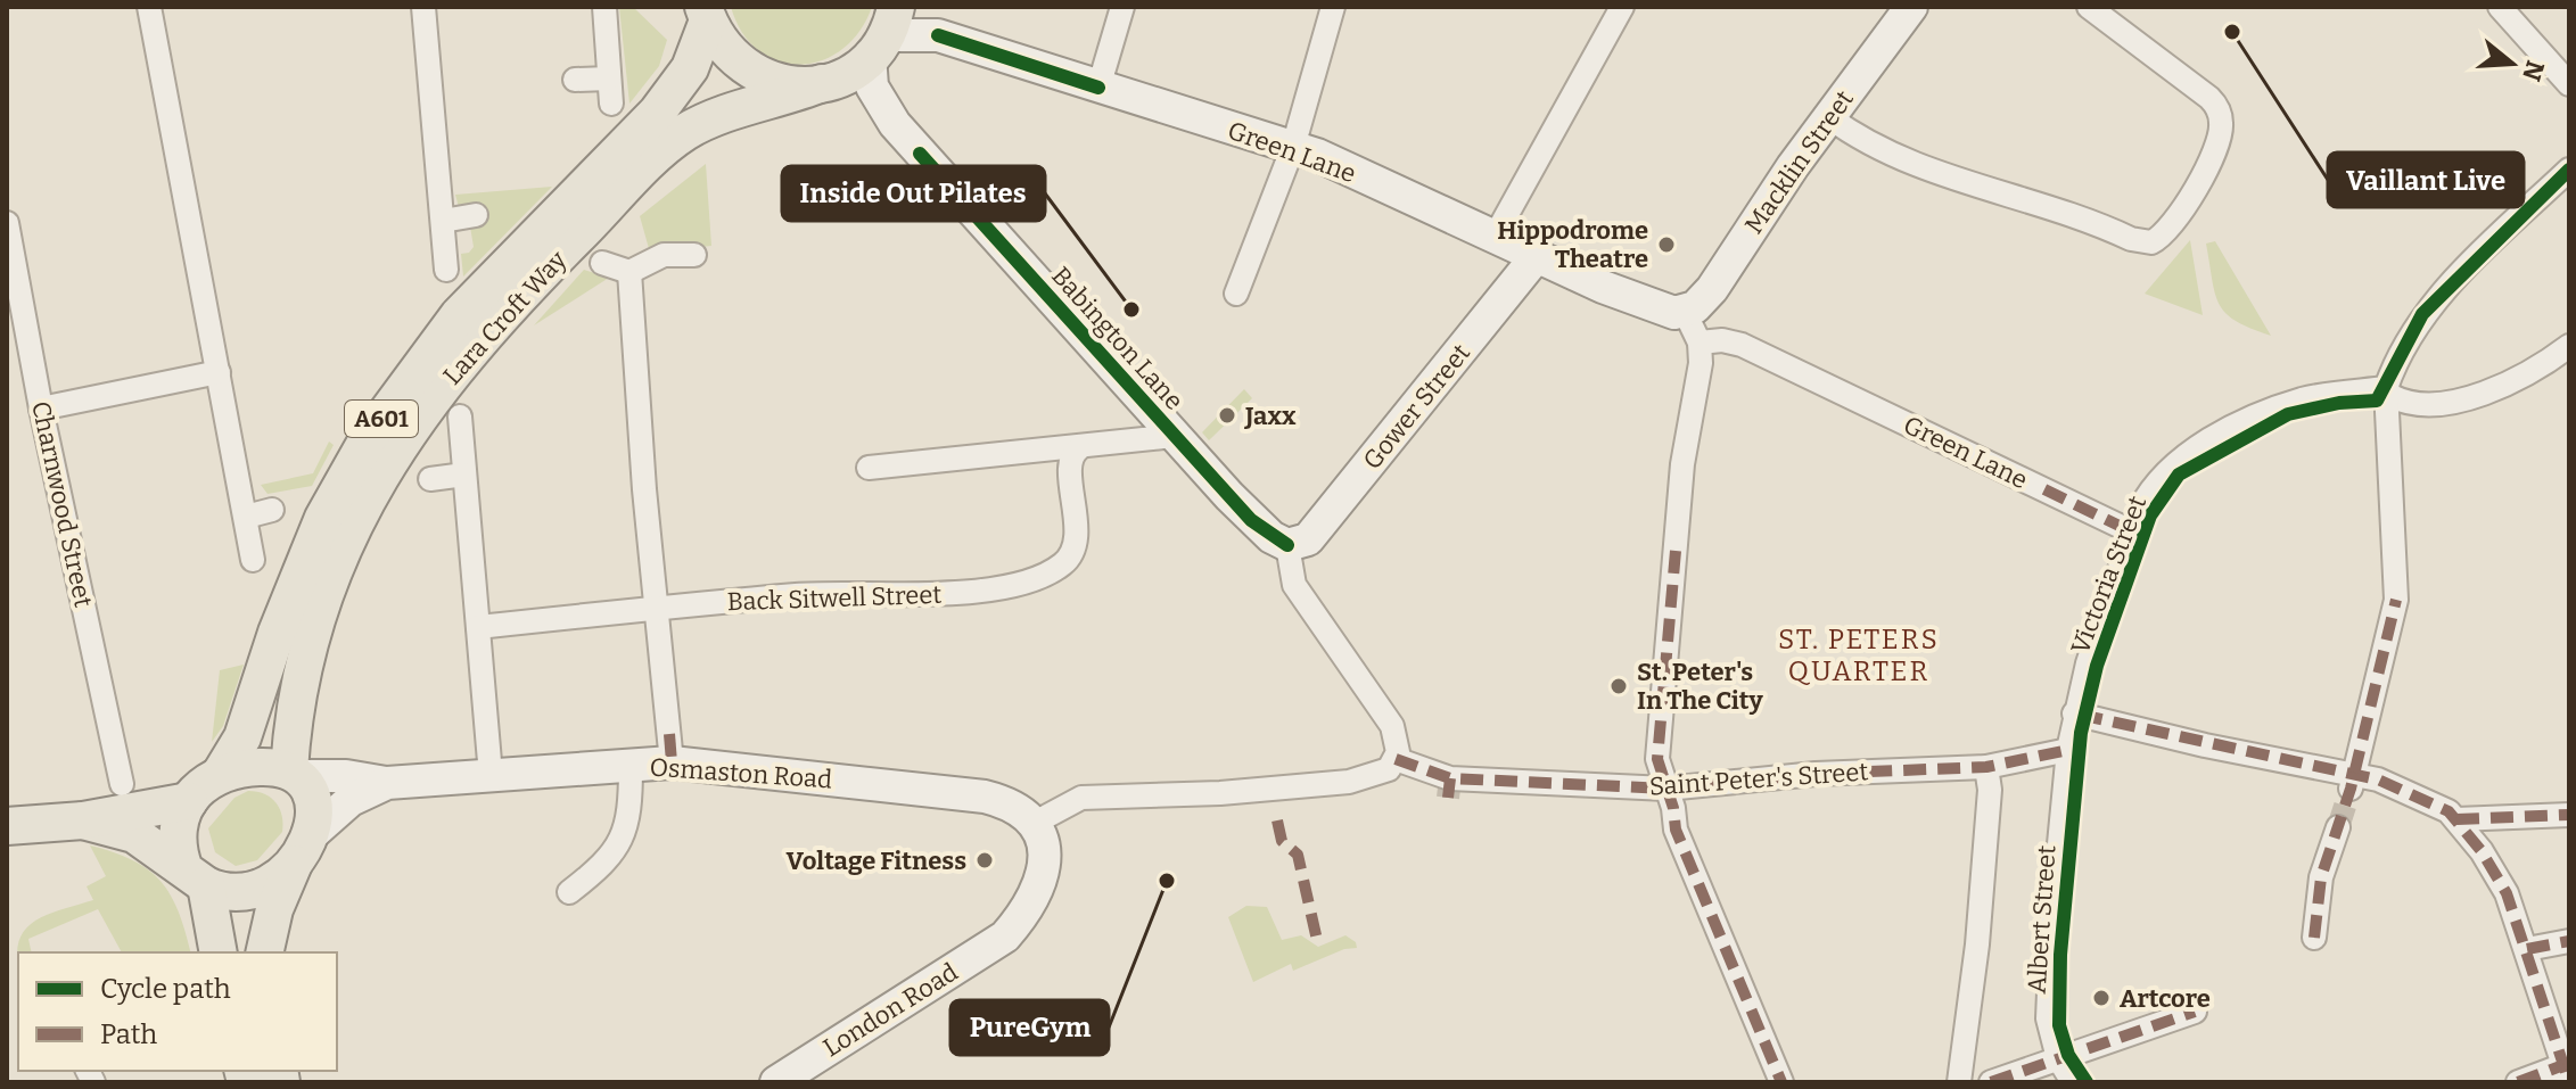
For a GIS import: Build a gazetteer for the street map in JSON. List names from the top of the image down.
{
  "streets": {
    "main road": ["Lara Croft Way", "A601"],
    "street": [
      "Green Lane",
      "Macklin Street",
      "Babington Lane",
      "Gower Street",
      "Charnwood Street",
      "Victoria Street",
      "Back Sitwell Street",
      "Osmaston Road",
      "Saint Peter's Street",
      "Albert Street",
      "London Road"
    ]
  },
  "crossings": [
    ["Green Lane", "Macklin Street"],
    ["Green Lane", "Babington Lane"],
    ["Green Lane", "Gower Street"],
    ["Green Lane", "A601"],
    ["Green Lane", "Victoria Street"],
    ["Lara Croft Way", "A601"],
    ["Lara Croft Way", "Osmaston Road"],
    ["Babington Lane", "Gower Street"],
    ["Babington Lane", "A601"],
    ["A601", "Osmaston Road"],
    ["Victoria Street", "Saint Peter's Street"],
    ["Victoria Street", "Albert Street"],
    ["Osmaston Road", "London Road"],
    ["Saint Peter's Street", "Albert Street"]
  ],
  "districts": ["ST. PETERS QUARTER"],
  "places": [
    "Vaillant Live",
    "Hippodrome Theatre",
    "Inside Out Pilates",
    "Jaxx",
    "St. Peter's In The City",
    "Voltage Fitness",
    "PureGym",
    "Artcore"
  ],
  "legend": ["Cycle path", "Path"],
  "north": "right"
}
